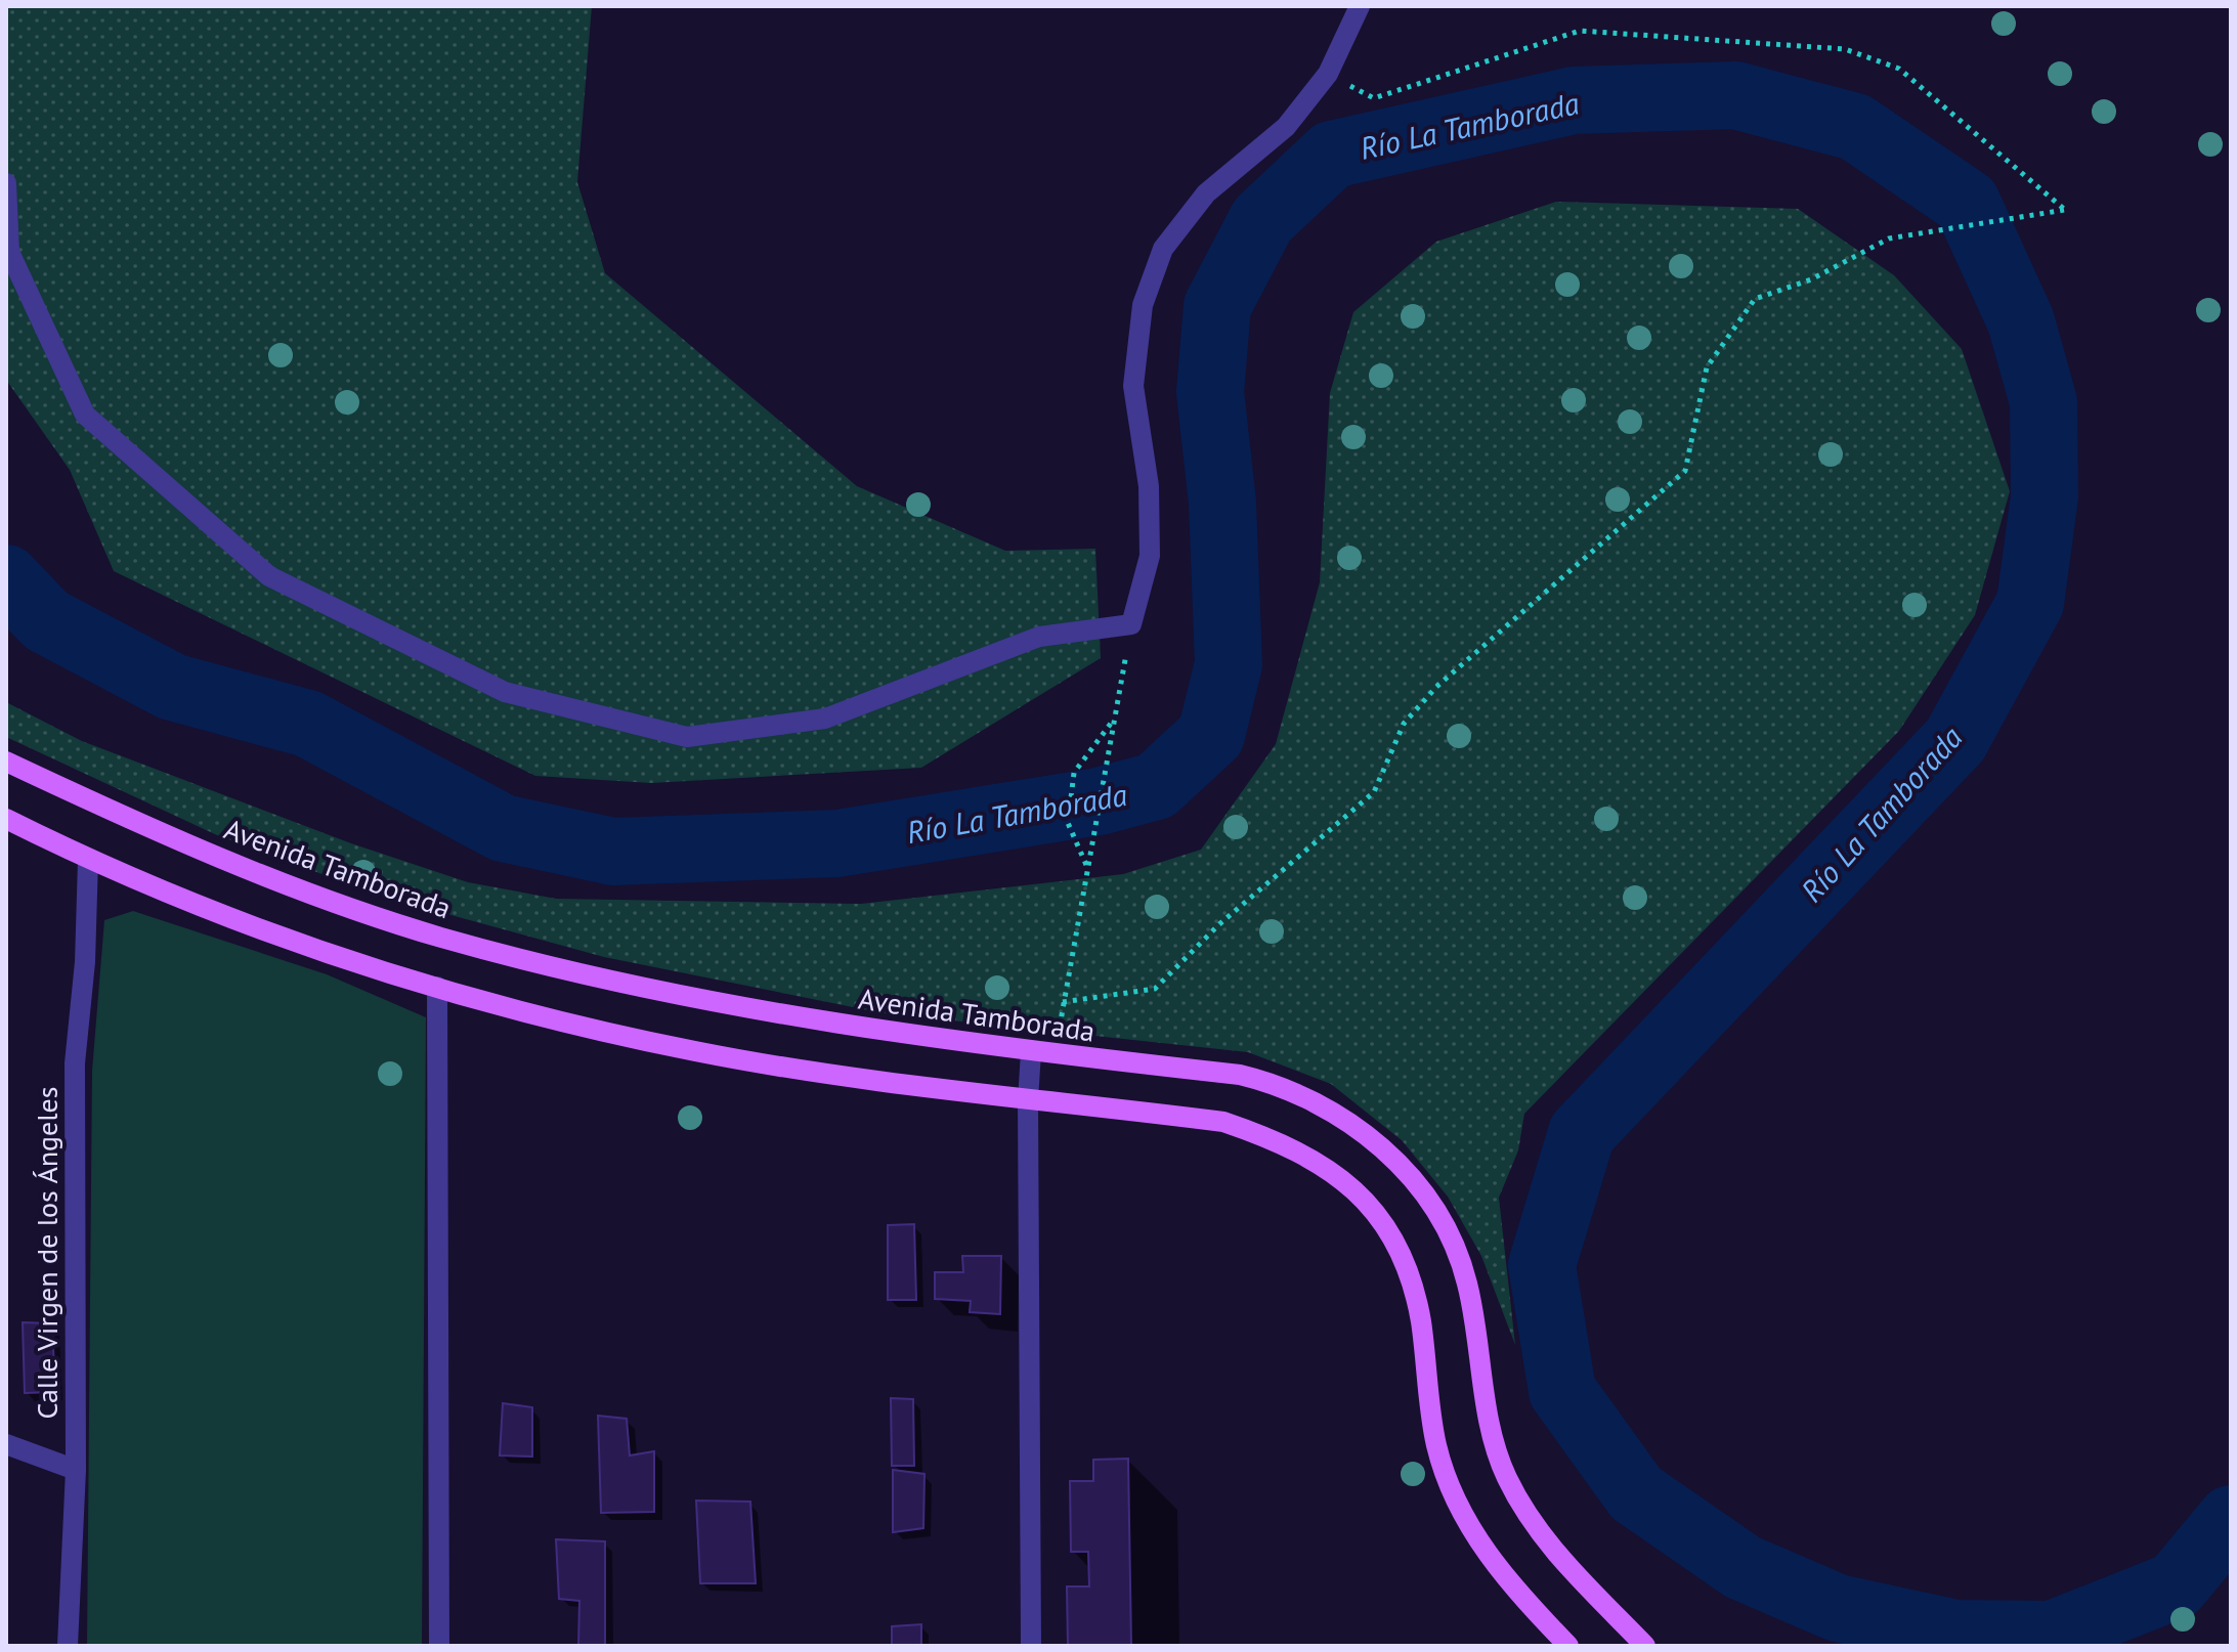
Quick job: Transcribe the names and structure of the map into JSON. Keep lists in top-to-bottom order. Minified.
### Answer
{"streets":{"main road":["Avenida Tamborada"],"street":["Calle Virgen de los Ángeles"]},"water":["Río La Tamborada"]}
